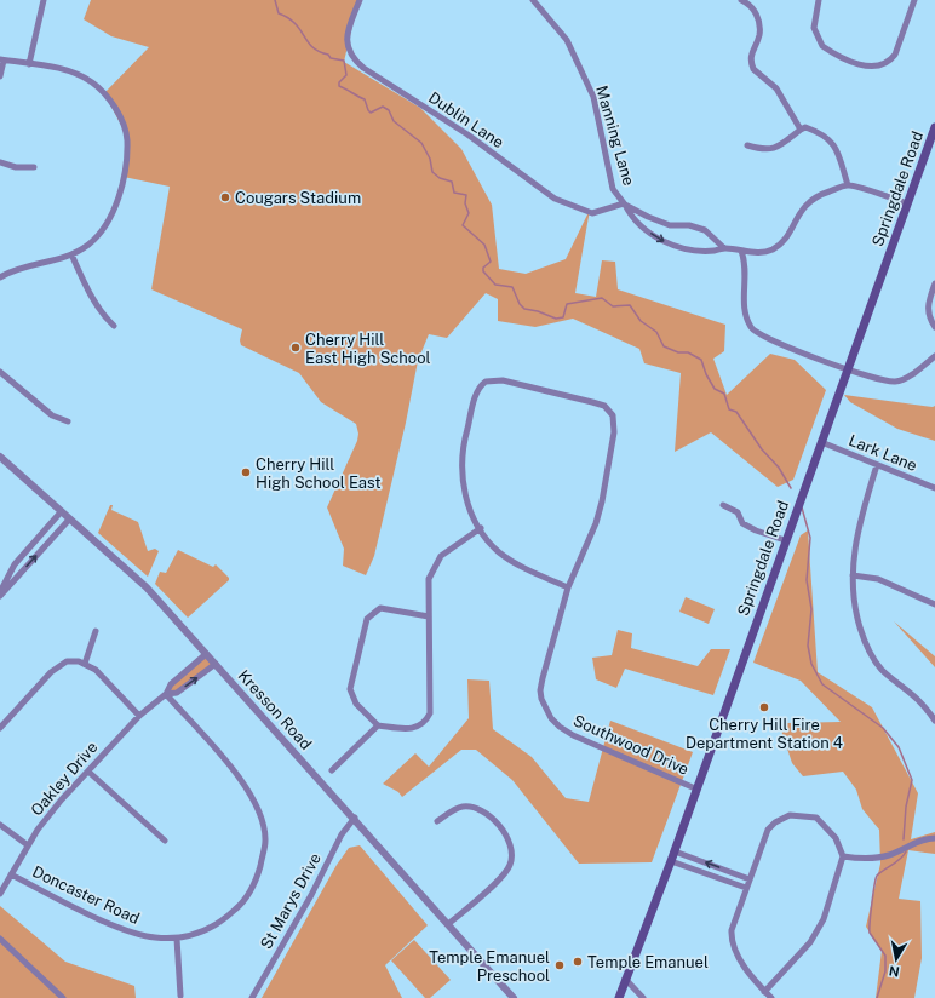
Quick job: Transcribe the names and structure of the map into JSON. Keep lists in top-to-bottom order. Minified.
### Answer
{"streets":{"main road":["Springdale Road"],"street":["Dublin Lane","Manning Lane","Lark Lane","Kresson Road","Southwood Drive","Oakley Drive","Doncaster Road","St Marys Drive"]},"crossings":[["Dublin Lane","Manning Lane"],["Springdale Road","Lark Lane"],["Springdale Road","Southwood Drive"],["Kresson Road","St Marys Drive"],["Oakley Drive","Doncaster Road"]],"places":["Cougars Stadium","Cherry Hill East High School","Cherry Hill High School East","Cherry Hill Fire Department Station 4","Temple Emanuel","Temple Emanuel Preschool"],"north":"bottom"}
